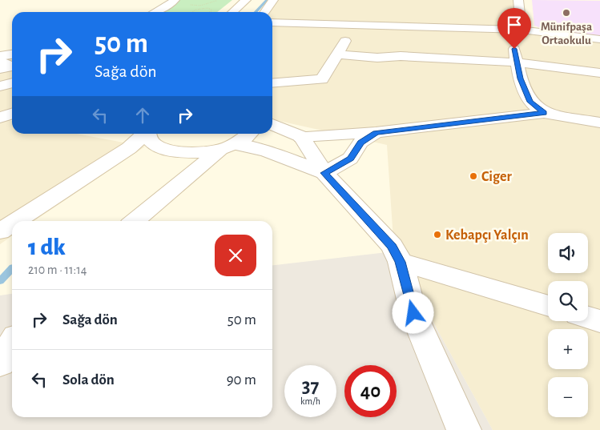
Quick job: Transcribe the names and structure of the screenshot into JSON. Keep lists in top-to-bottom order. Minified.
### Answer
{"places":["Münifpaşa Ortaokulu","Ciger","Kebapçı Yalçın"],"page":{"turn":["50 m","Sağa dön"],"heading":["1 dk","210 m · 11:14"],"map_buttons":["+","−"],"list":[{"name":"Sağa dön","value":"50 m"},{"name":"Sola dön","value":"90 m"}],"speed":"37 km/h","limit":"40"}}
